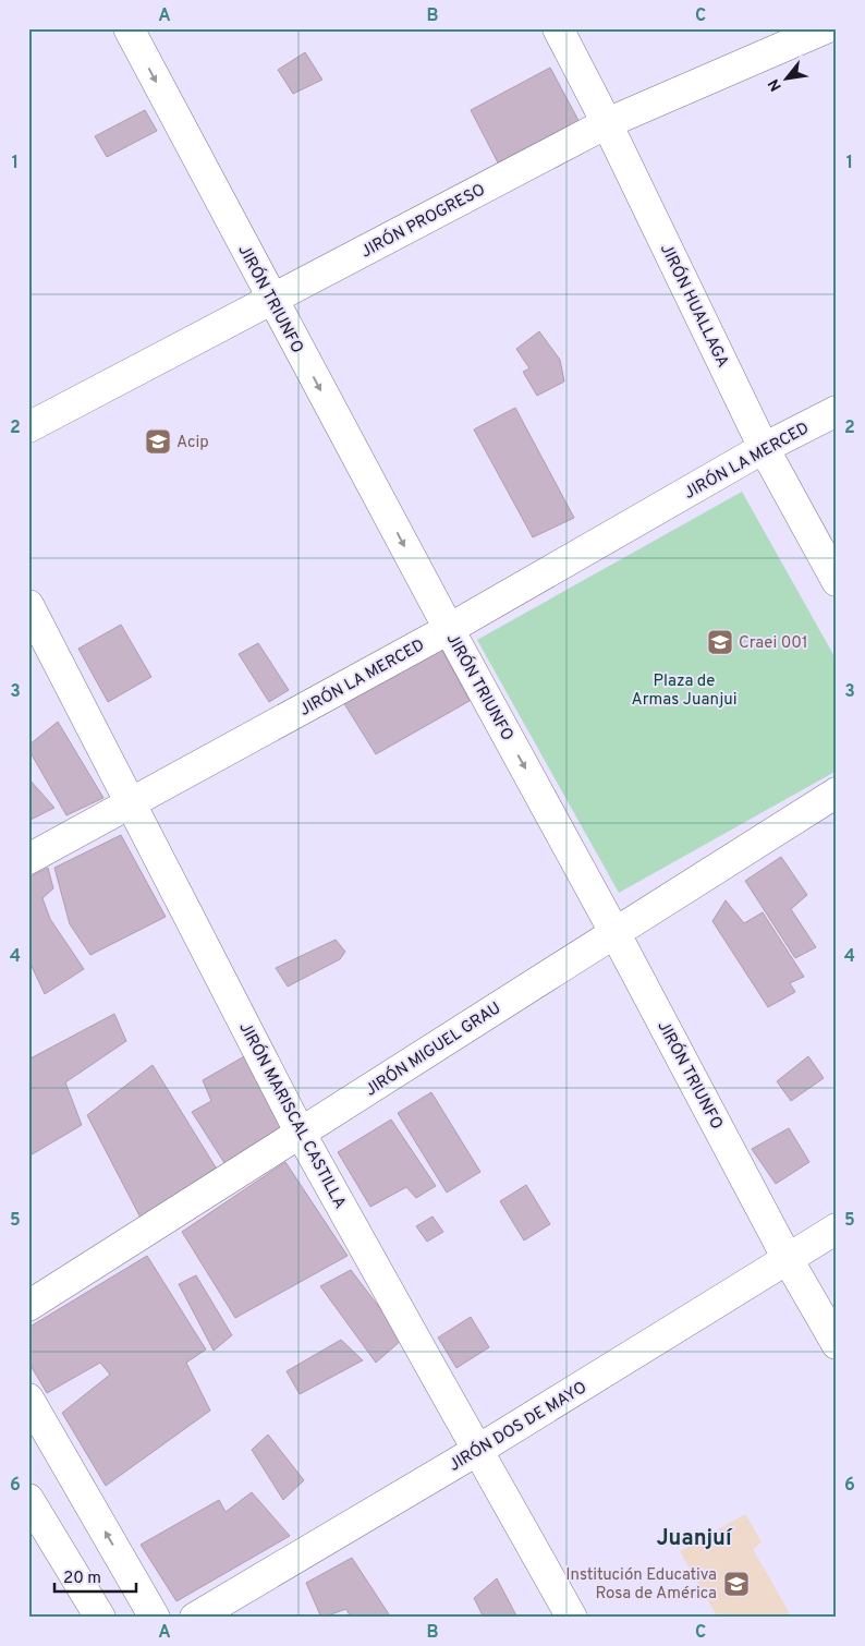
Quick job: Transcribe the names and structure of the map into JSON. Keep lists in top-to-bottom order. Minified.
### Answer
{"streets":{"street":["JIRÓN PROGRESO","JIRÓN TRIUNFO","JIRÓN HUALLAGA","JIRÓN LA MERCED","JIRÓN MIGUEL GRAU","JIRÓN MARISCAL CASTILLA","JIRÓN DOS DE MAYO"]},"crossings":[["JIRÓN PROGRESO","JIRÓN TRIUNFO"],["JIRÓN PROGRESO","JIRÓN HUALLAGA"],["JIRÓN TRIUNFO","JIRÓN LA MERCED"],["JIRÓN TRIUNFO","JIRÓN MIGUEL GRAU"],["JIRÓN TRIUNFO","JIRÓN DOS DE MAYO"],["JIRÓN HUALLAGA","JIRÓN LA MERCED"],["JIRÓN LA MERCED","JIRÓN MARISCAL CASTILLA"],["JIRÓN MIGUEL GRAU","JIRÓN MARISCAL CASTILLA"],["JIRÓN MARISCAL CASTILLA","JIRÓN DOS DE MAYO"]],"one_way":["JIRÓN TRIUNFO"],"districts":["Juanjuí"],"parks":["Plaza de Armas Juanjui"],"places":{"school or university":["Acip","Craei 001","Institución Educativa Rosa de América"]},"scale_bar":"20 m","north":"bottom left","grid":{"columns":["A","B","C"],"rows":["1","2","3","4","5","6"]}}
